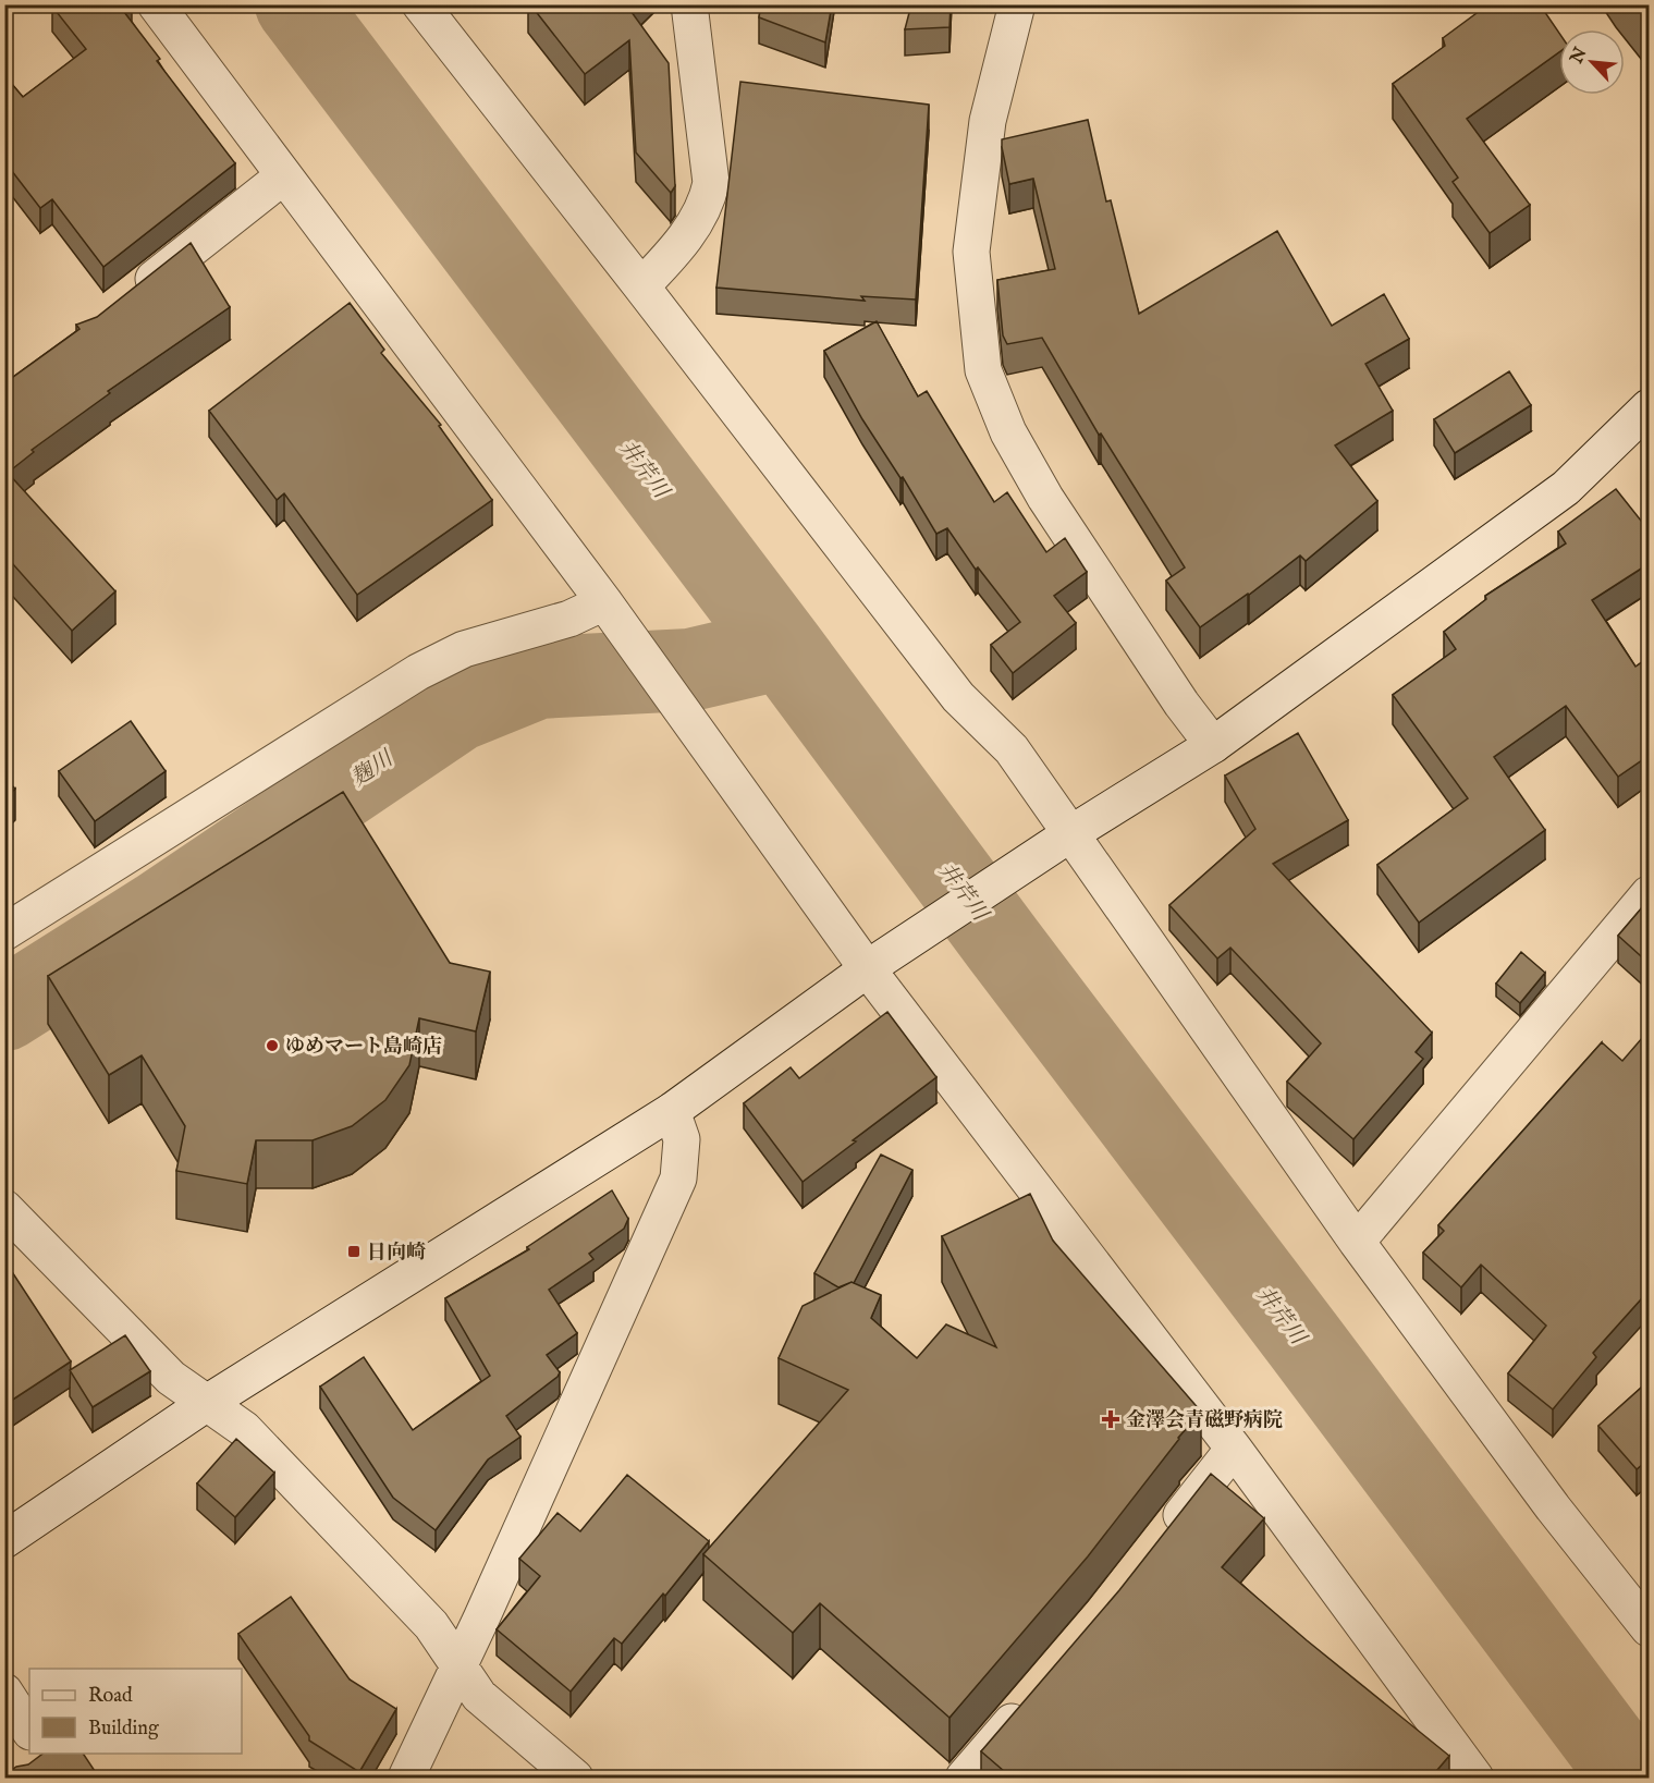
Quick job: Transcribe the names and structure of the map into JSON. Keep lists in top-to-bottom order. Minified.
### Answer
{"water":["井芹川","麹川"],"places":{"other":["ゆめマート島崎店"],"transit":["日向崎"],"health":["金澤会青磁野病院"]},"legend":["Road","Building"],"north":"top left"}
